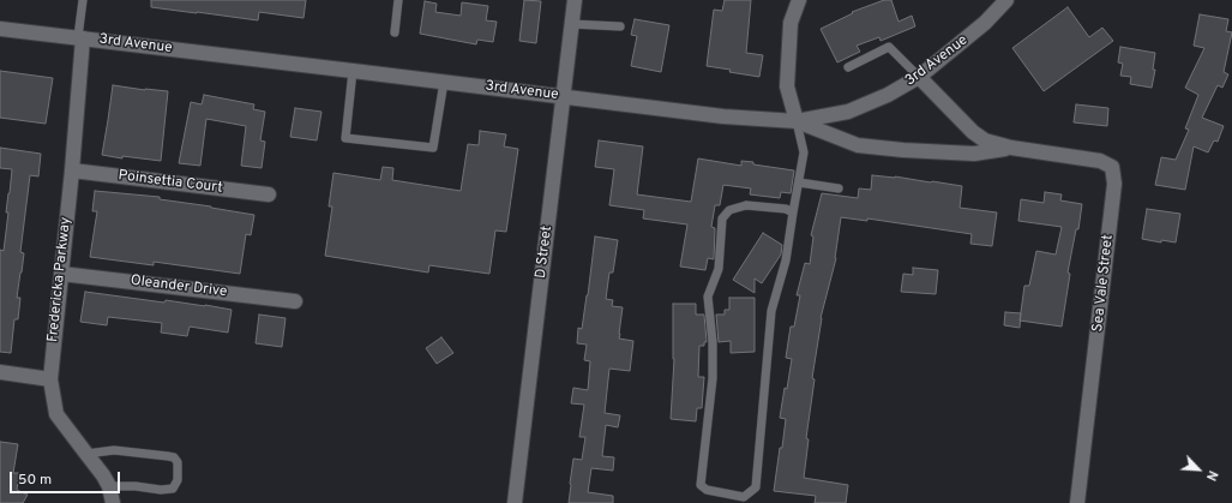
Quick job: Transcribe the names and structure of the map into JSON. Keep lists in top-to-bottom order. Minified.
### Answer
{"streets":{"street":["3rd Avenue","Poinsettia Court","D Street","Fredericka Parkway","Sea Vale Street","Oleander Drive"]},"crossings":[["3rd Avenue","D Street"],["3rd Avenue","Fredericka Parkway"],["3rd Avenue","Sea Vale Street"],["Poinsettia Court","Fredericka Parkway"],["Fredericka Parkway","Oleander Drive"]],"scale_bar":"50 m","north":"bottom right"}
